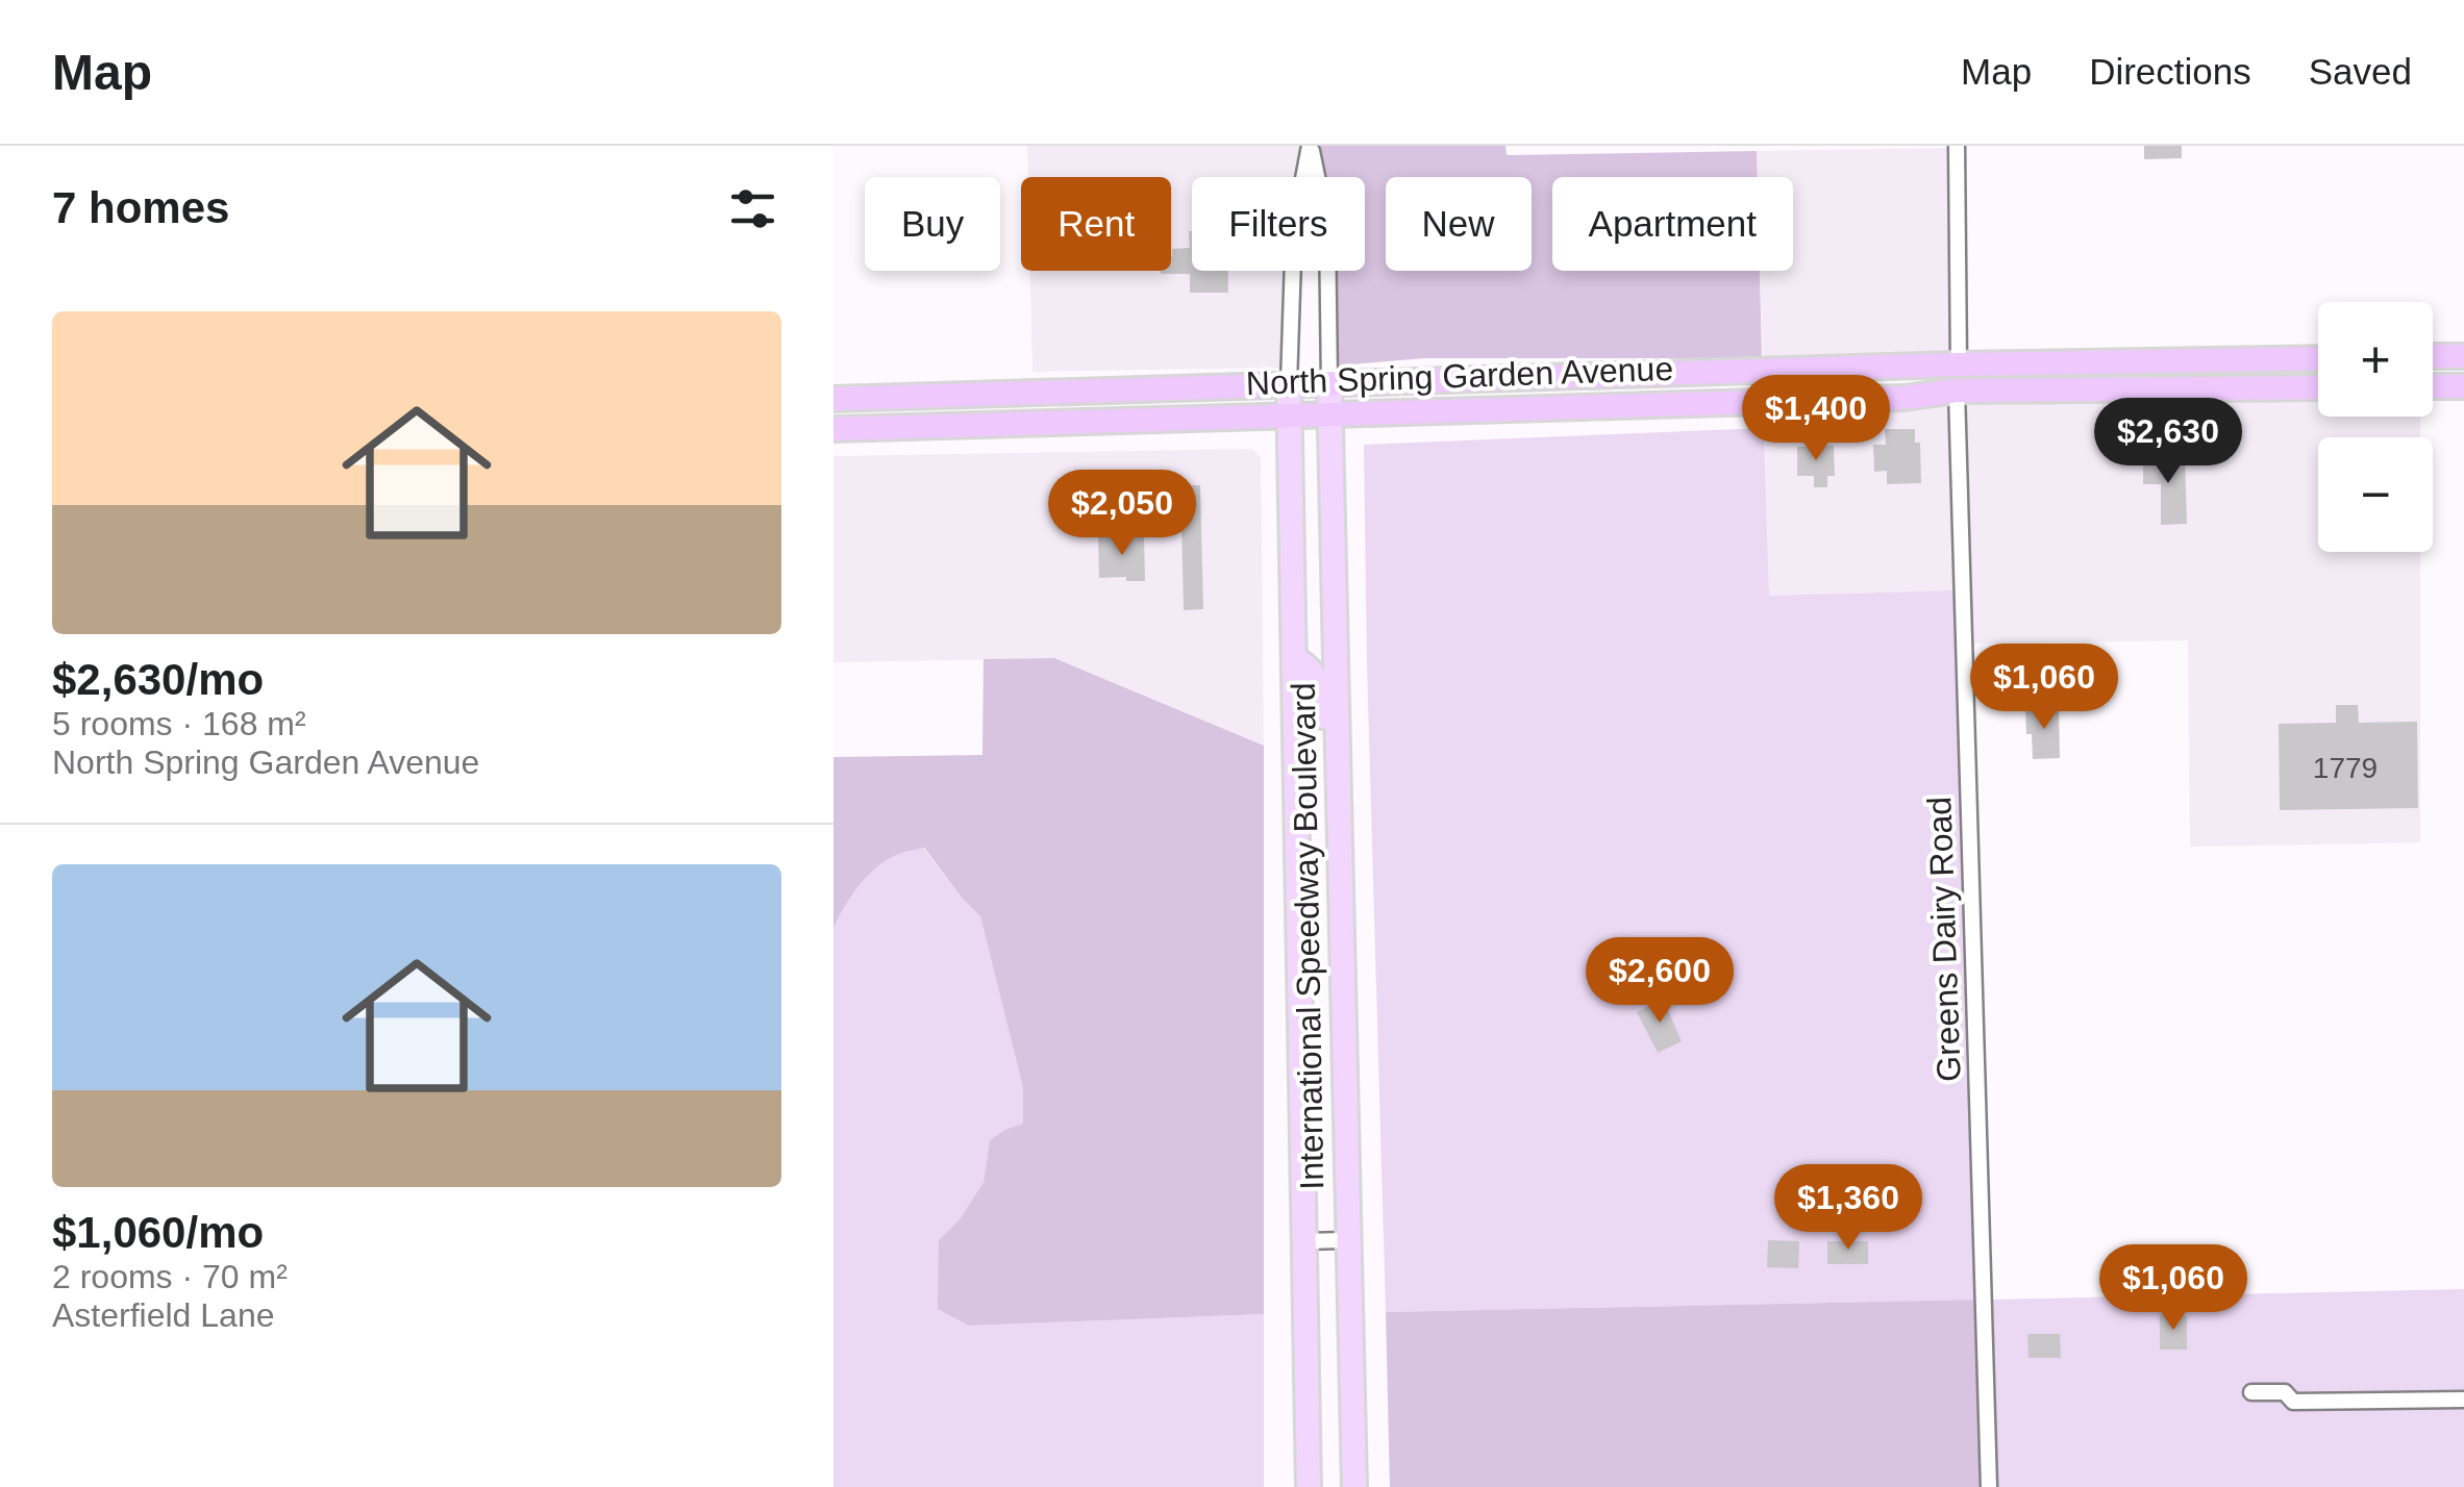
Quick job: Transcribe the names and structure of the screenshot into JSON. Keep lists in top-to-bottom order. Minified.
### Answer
{"streets":{"highway":["North Spring Garden Avenue"],"main road":["International Speedway Boulevard"],"street":["Greens Dairy Road"]},"crossings":[["North Spring Garden Avenue","International Speedway Boulevard"],["North Spring Garden Avenue","Greens Dairy Road"]],"house_numbers":["1779"],"page":{"header":"Map","nav":["Map","Directions","Saved"],"heading":"7 homes","chip":["Buy","Rent","Filters","New","Apartment"],"list":[{"name":"$2,630/mo","note":"5 rooms · 168 m² · North Spring Garden Avenue"},{"name":"$1,060/mo","note":"2 rooms · 70 m² · Asterfield Lane"}],"map_buttons":["+","−"],"price":["$1,400","$2,630","$2,050","$1,060","$2,600","$1,360","$1,060"]}}
